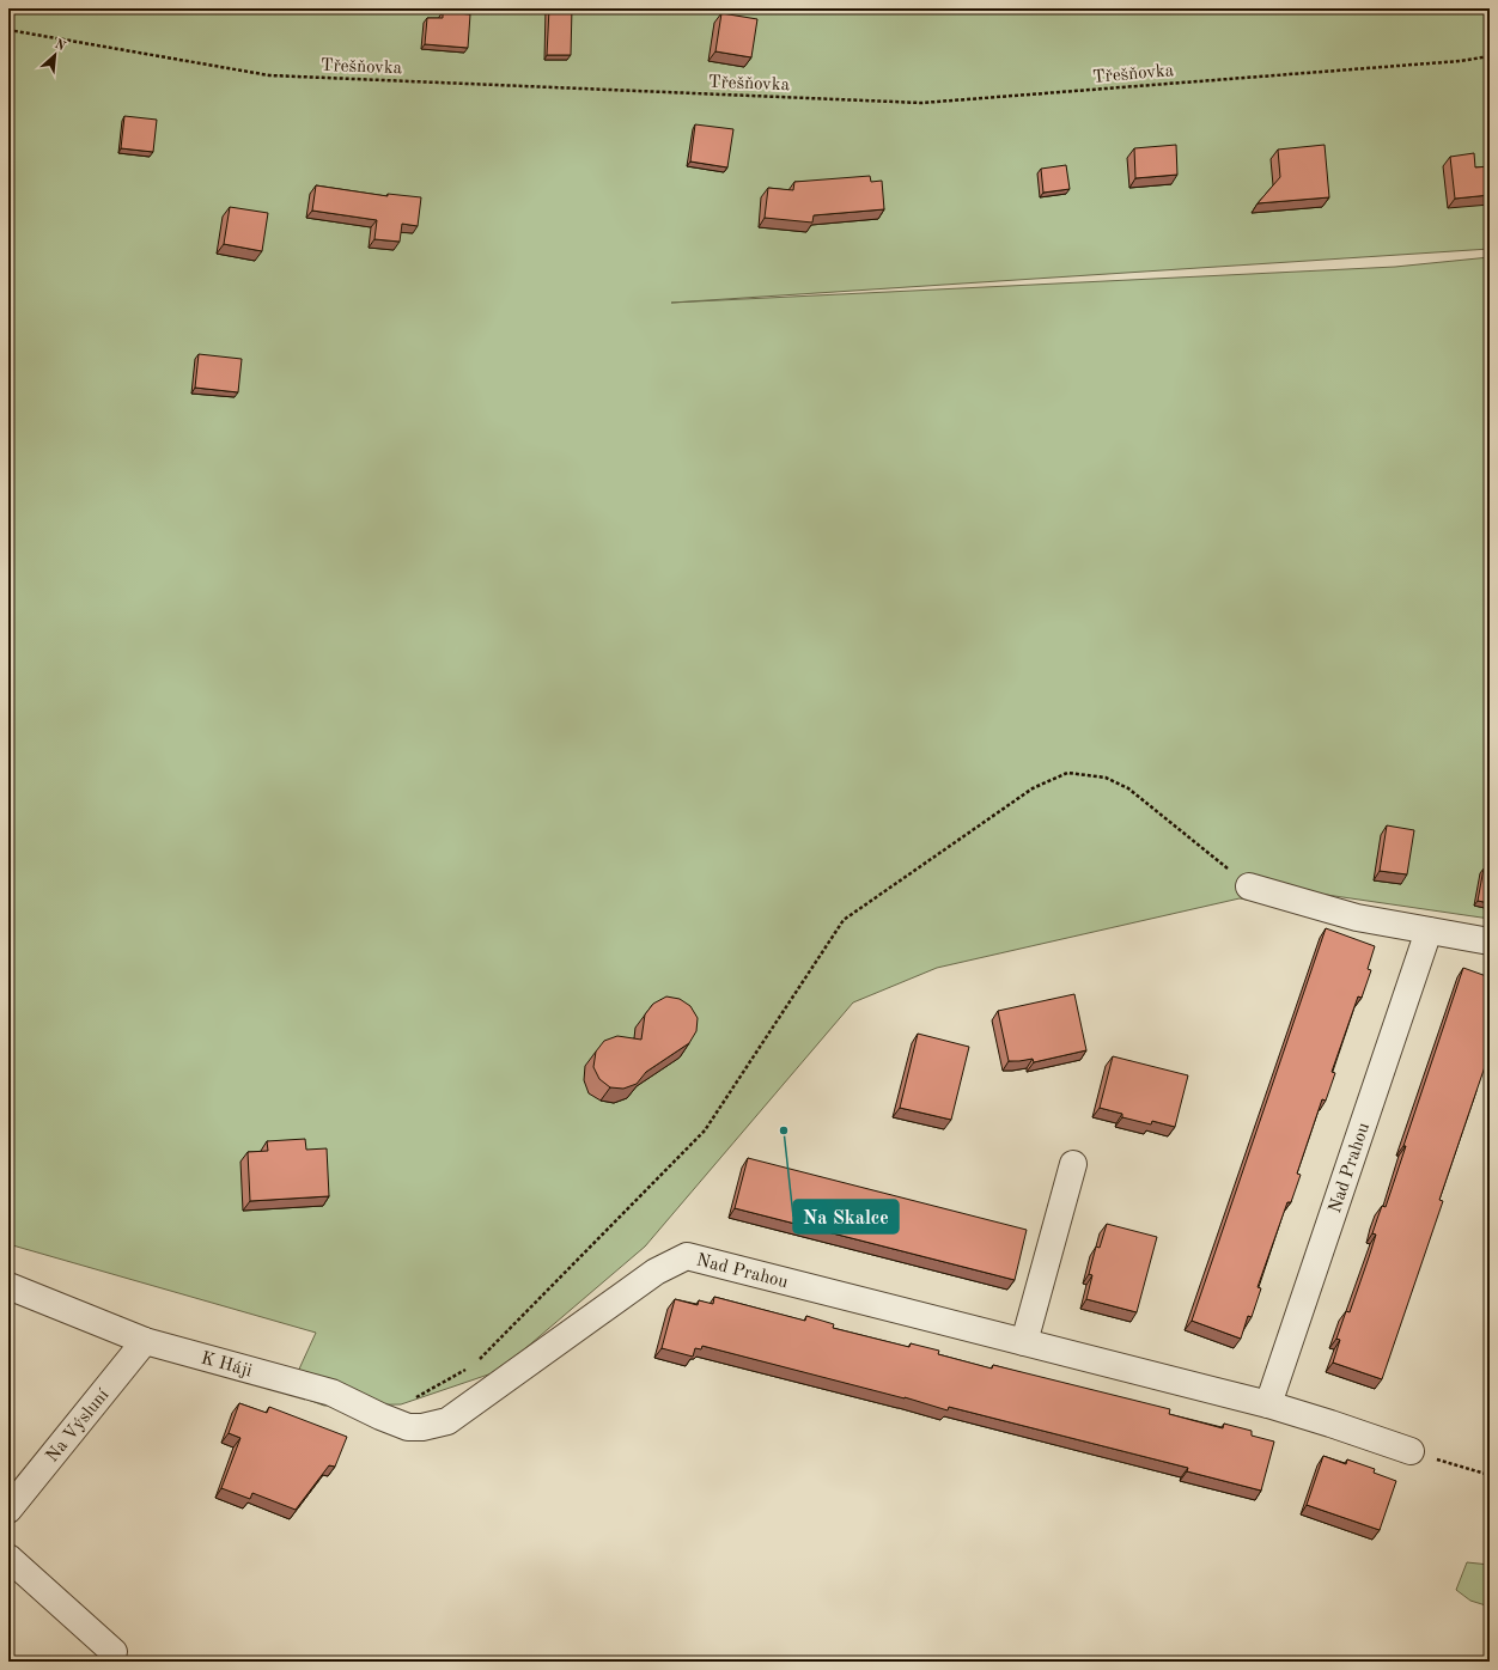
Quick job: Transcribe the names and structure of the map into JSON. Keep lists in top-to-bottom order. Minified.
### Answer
{"streets":{"street":["Nad Prahou","K Háji","Na Výsluní"],"path":["Třešňovka"]},"crossings":[["Nad Prahou","K Háji"],["K Háji","Na Výsluní"]],"places":["Na Skalce"],"north":"top right"}
